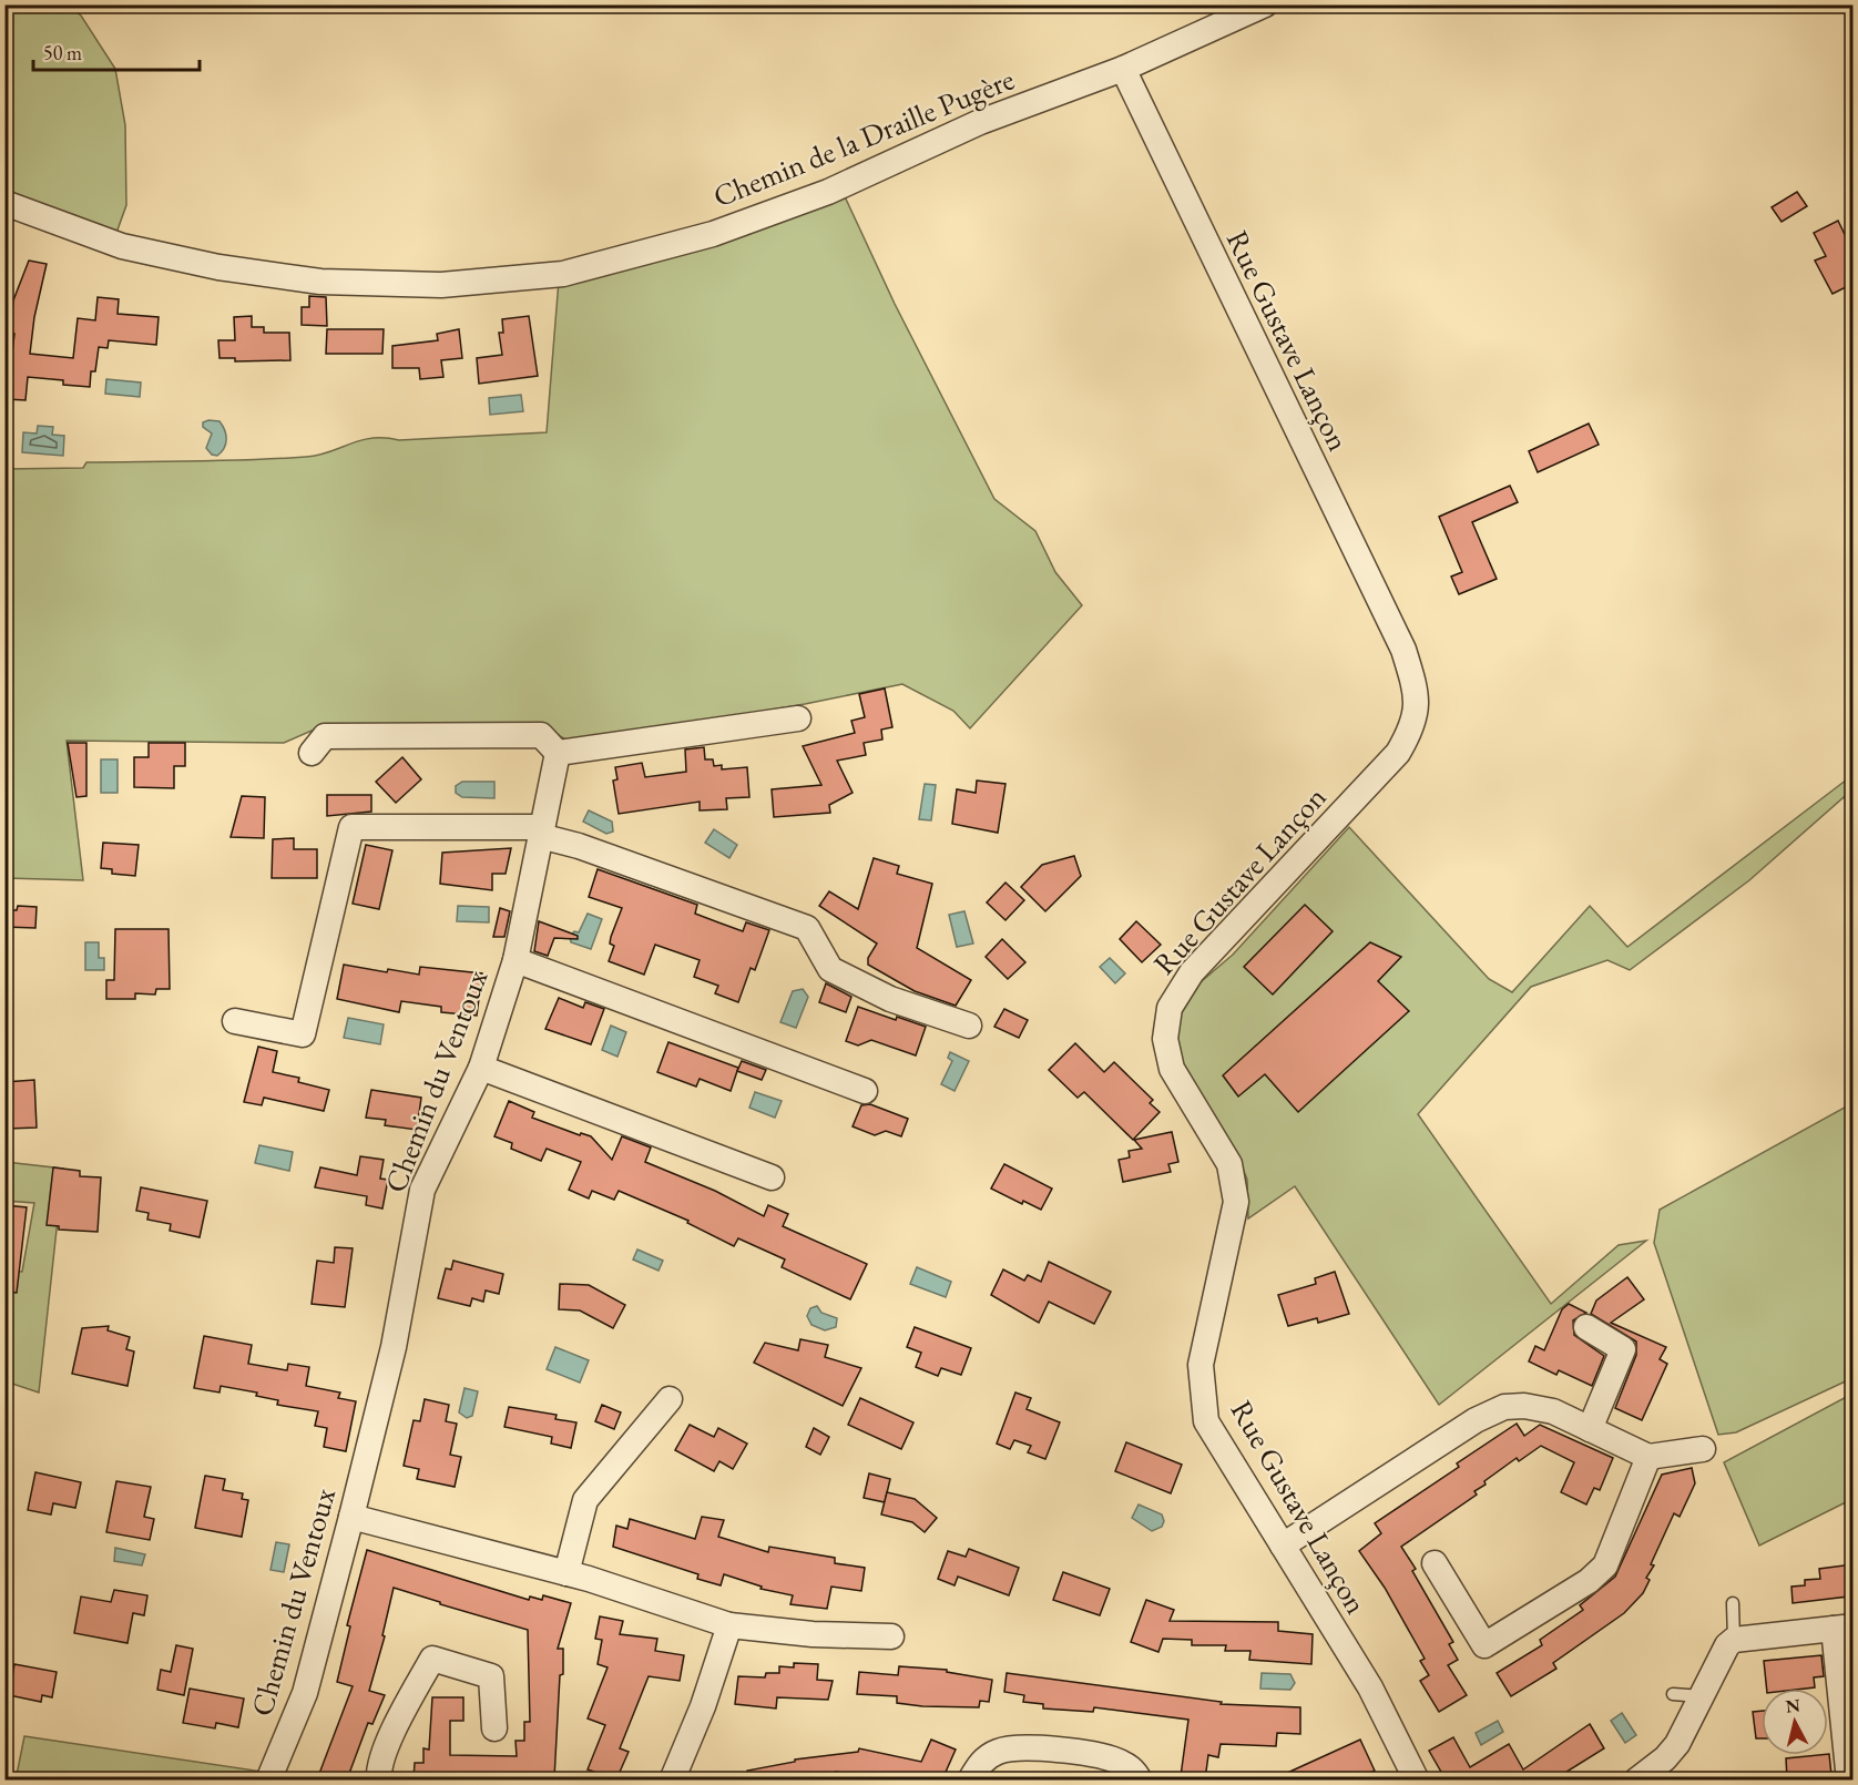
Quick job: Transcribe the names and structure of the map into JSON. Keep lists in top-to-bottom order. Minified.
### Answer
{"streets":{"street":["Chemin de la Draille Pugère","Rue Gustave Lançon","Chemin du Ventoux"]},"crossings":[["Chemin de la Draille Pugère","Rue Gustave Lançon"]],"scale_bar":"50 m","north":"top"}
